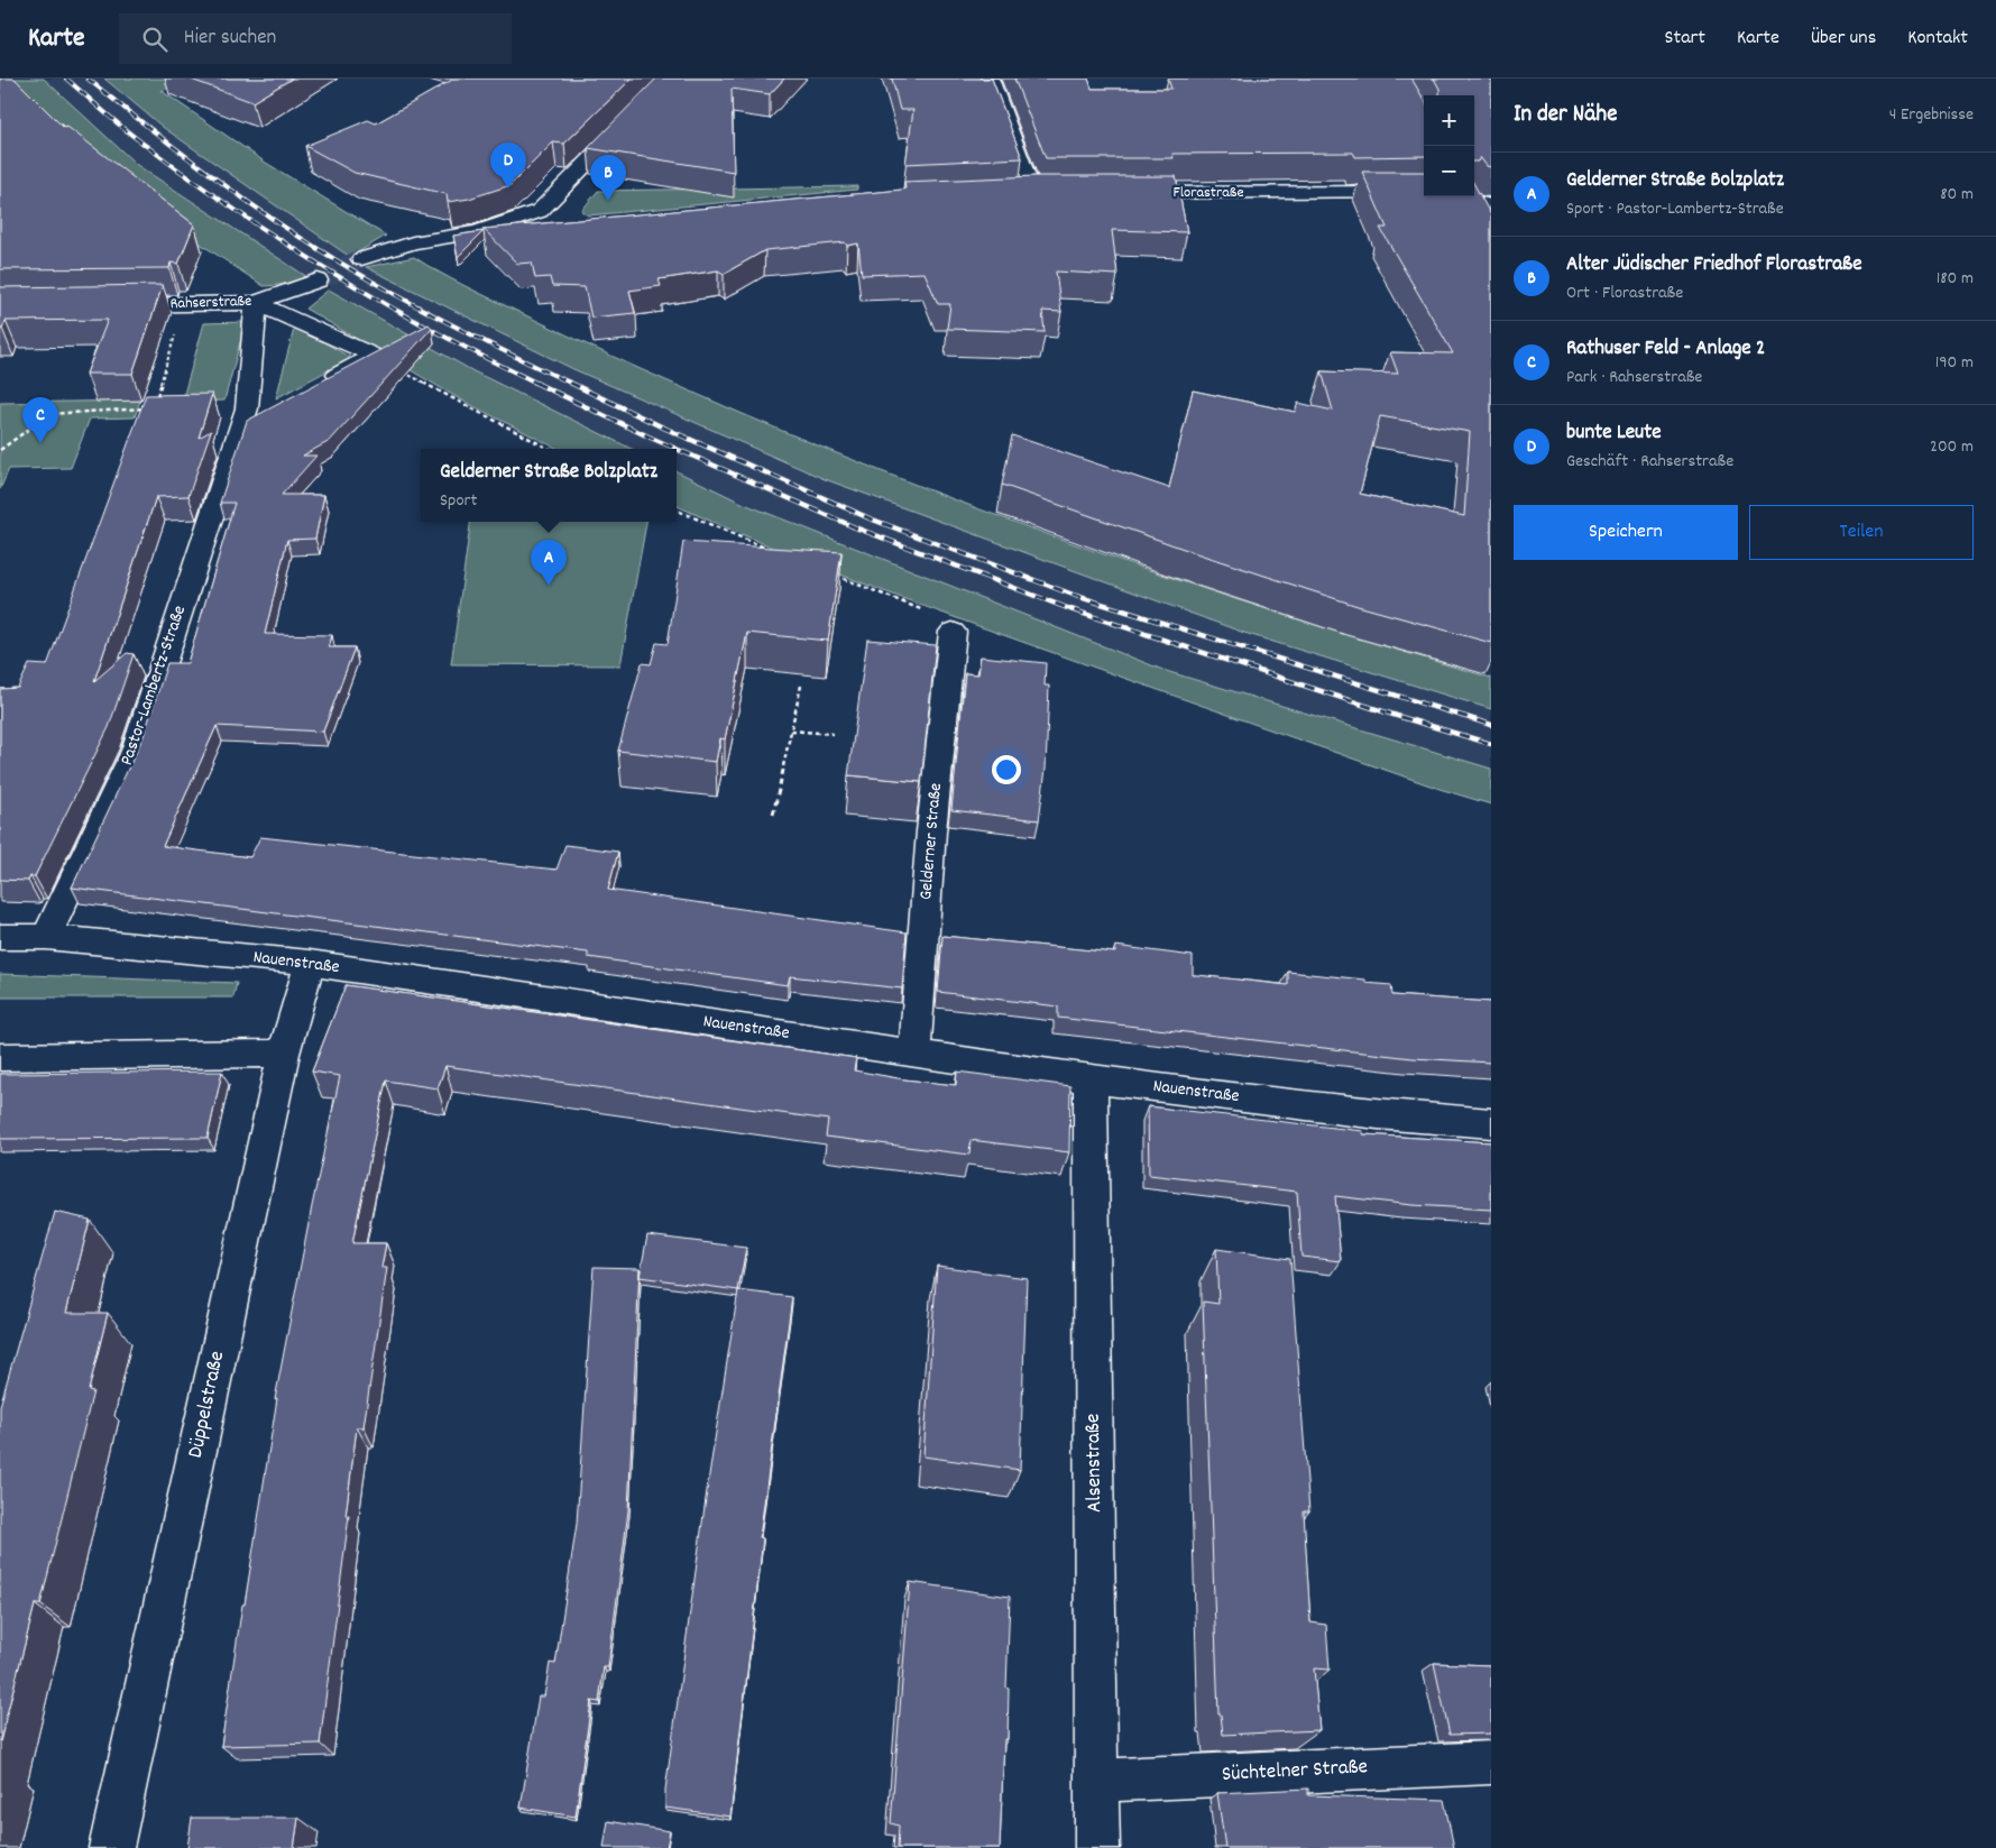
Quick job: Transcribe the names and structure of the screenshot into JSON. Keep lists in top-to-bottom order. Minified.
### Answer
{"streets":{"street":["Florastraße","Rahserstraße","Pastor-Lambertz-Straße","Gelderner Straße","Nauenstraße","Düppelstraße","Alsenstraße","Süchtelner Straße"]},"crossings":[["Rahserstraße","Pastor-Lambertz-Straße"],["Pastor-Lambertz-Straße","Nauenstraße"],["Gelderner Straße","Nauenstraße"],["Nauenstraße","Düppelstraße"],["Nauenstraße","Alsenstraße"],["Alsenstraße","Süchtelner Straße"]],"page":{"header":"Karte","search":"Hier suchen","nav":["Start","Karte","Über uns","Kontakt"],"heading":["In der Nähe","4 Ergebnisse"],"map_buttons":["+","−"],"pins":["D","B","C","A"],"list":[{"mark":"A","name":"Gelderner Straße Bolzplatz","note":"Sport · Pastor-Lambertz-Straße","value":"80 m"},{"mark":"B","name":"Alter Jüdischer Friedhof Florastraße","note":"Ort · Florastraße","value":"180 m"},{"mark":"C","name":"Rathuser Feld - Anlage 2","note":"Park · Rahserstraße","value":"190 m"},{"mark":"D","name":"bunte Leute","note":"Geschäft · Rahserstraße","value":"200 m"}],"popup":["Gelderner Straße Bolzplatz","Sport"],"buttons":["Speichern","Teilen"]}}
